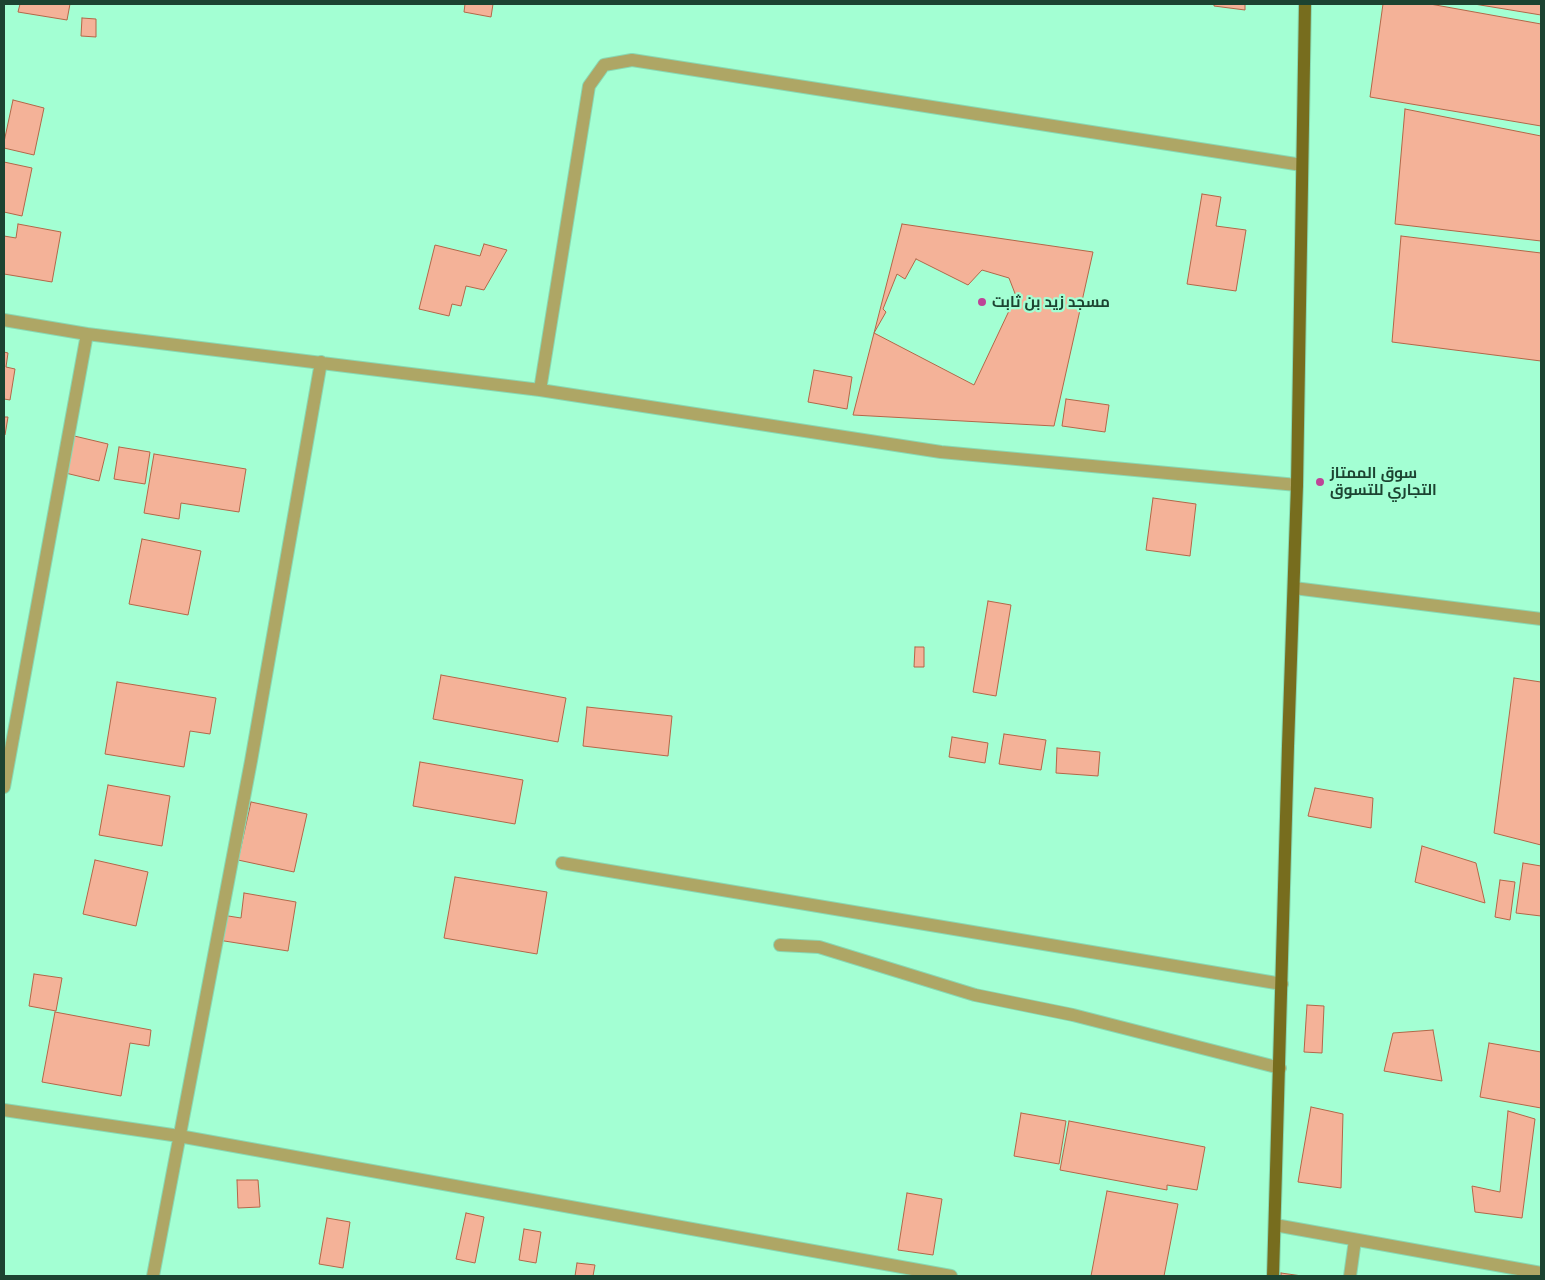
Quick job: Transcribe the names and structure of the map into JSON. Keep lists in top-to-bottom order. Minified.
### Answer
{"places":["مسجد زيد بن ثابت","سوق الممتاز التجاري للتسوق"]}
